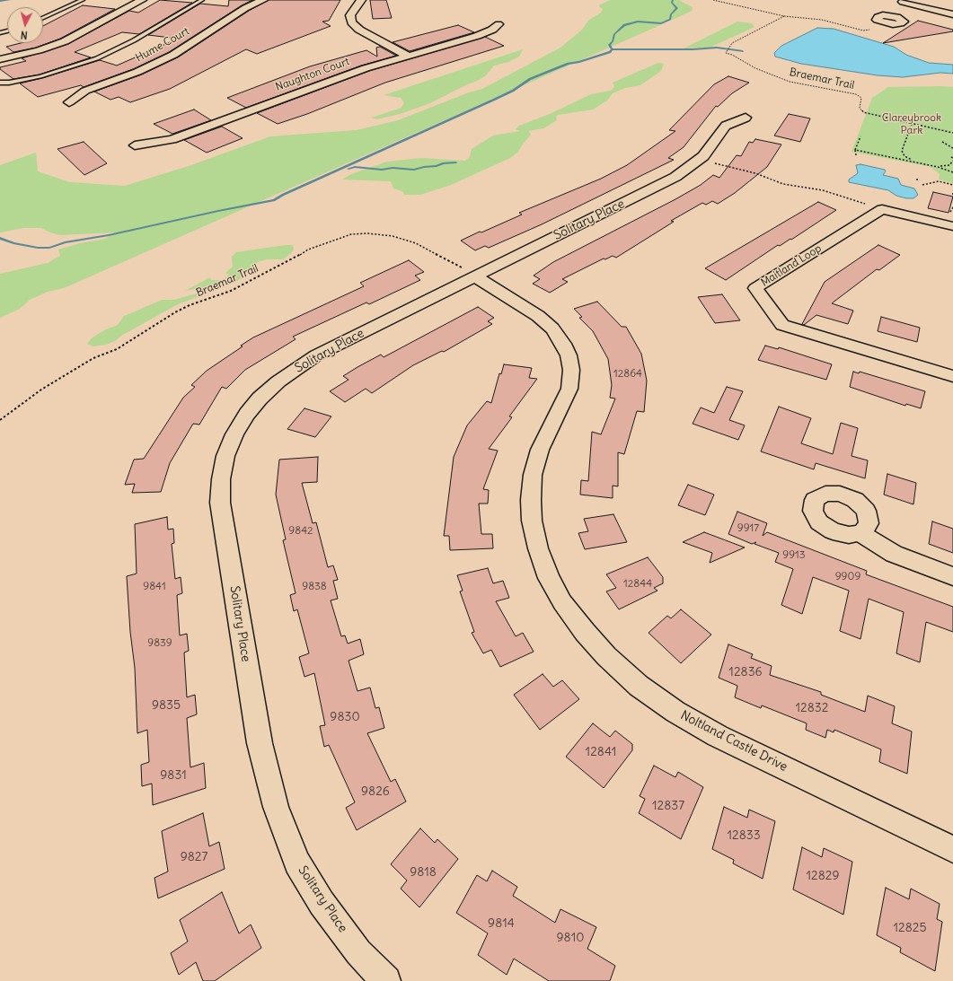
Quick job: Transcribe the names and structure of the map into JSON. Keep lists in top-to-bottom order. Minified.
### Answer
{"streets":{"street":["Hume Court","Naughton Court","Solitary Place","Maitland Loop","Noltland Castle Drive"],"path":["Braemar Trail"]},"crossings":[["Braemar Trail","Solitary Place"],["Braemar Trail","Noltland Castle Drive"],["Solitary Place","Noltland Castle Drive"]],"parks":["Clareybrook Park"],"house_numbers":["12864","9917","9842","9913","9909","12844","9841","9838","9839","12836","9835","12832","9830","12841","9831","9826","12837","12833","9827","9818","12829","9814","12825","9810"],"north":"bottom"}
